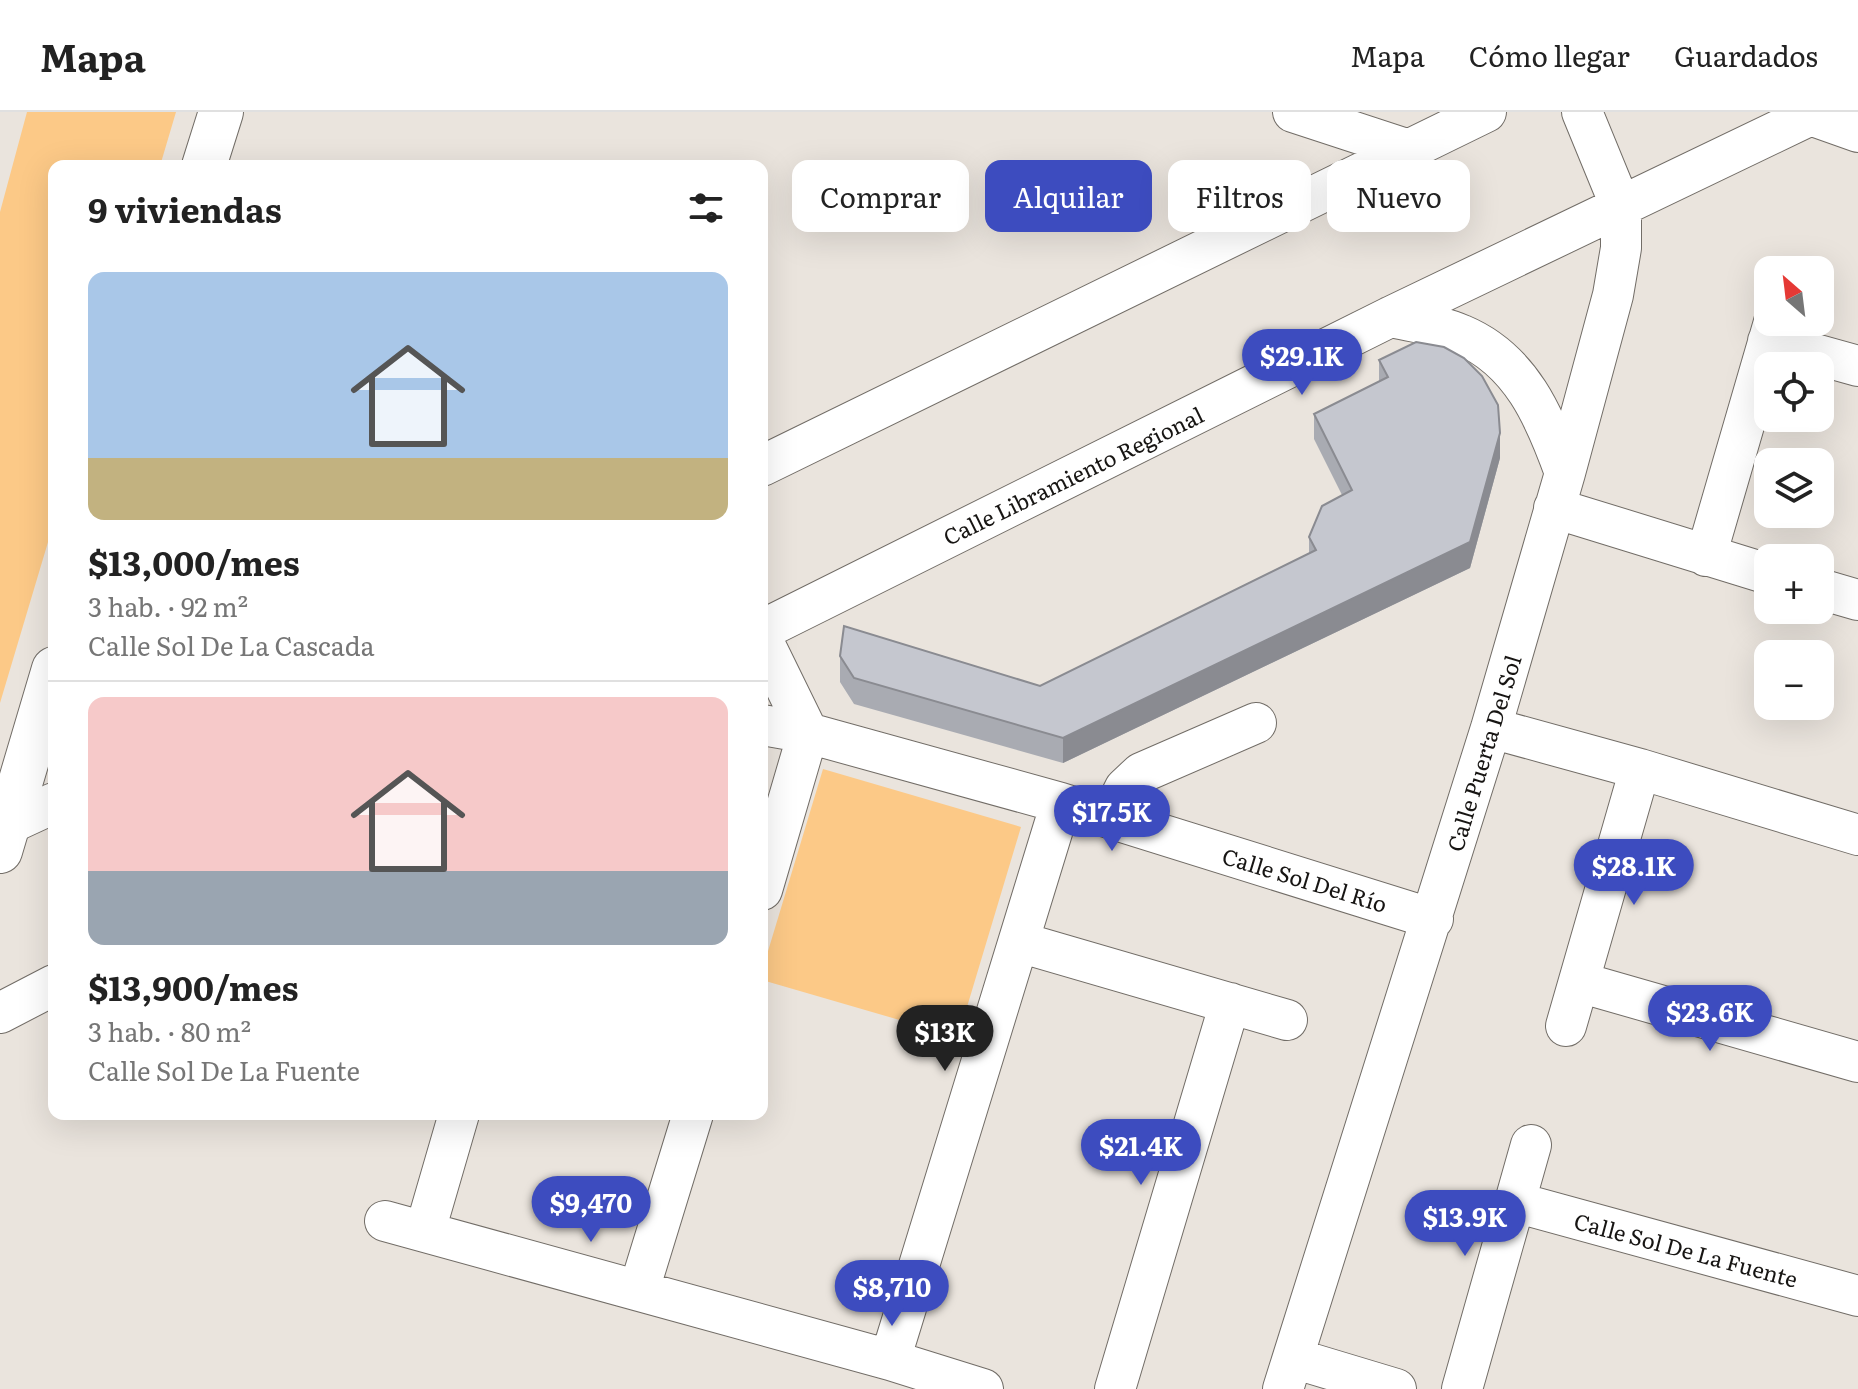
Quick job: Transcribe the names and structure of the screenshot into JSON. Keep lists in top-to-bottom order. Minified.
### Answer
{"streets":{"street":["Calle Libramiento Regional","Calle Puerta Del Sol","Calle Sol Del Río","Calle Sol De La Fuente"]},"crossings":[["Calle Libramiento Regional","Calle Puerta Del Sol"],["Calle Puerta Del Sol","Calle Sol Del Río"]],"north":"top left","page":{"header":"Mapa","nav":["Mapa","Cómo llegar","Guardados"],"chip":["Comprar","Alquilar","Filtros","Nuevo"],"heading":"9 viviendas","map_buttons":["+","−"],"list":[{"name":"$13,000/mes","note":"3 hab. · 92 m² · Calle Sol De La Cascada"},{"name":"$13,900/mes","note":"3 hab. · 80 m² · Calle Sol De La Fuente"}],"price":["$29.1K","$17.5K","$28.1K","$23.6K","$13K","$21.4K","$9,470","$13.9K","$8,710"]}}
